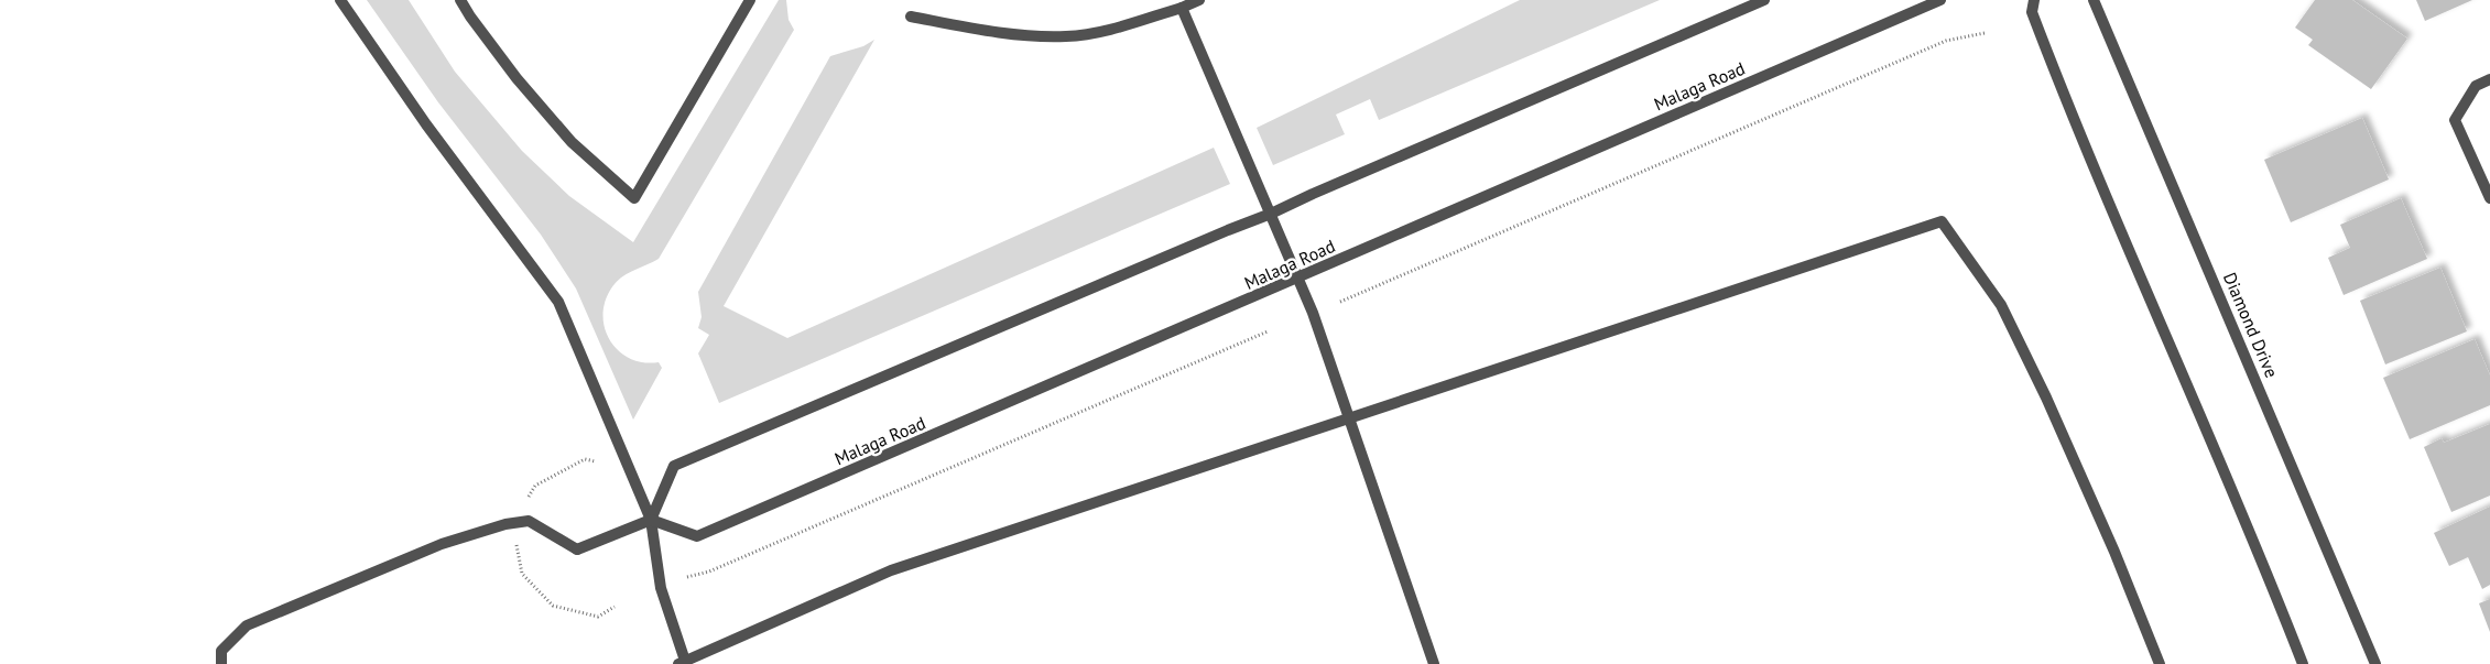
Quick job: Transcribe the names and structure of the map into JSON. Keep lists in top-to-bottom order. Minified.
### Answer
{"streets":{"street":["Malaga Road","Diamond Drive"]}}
